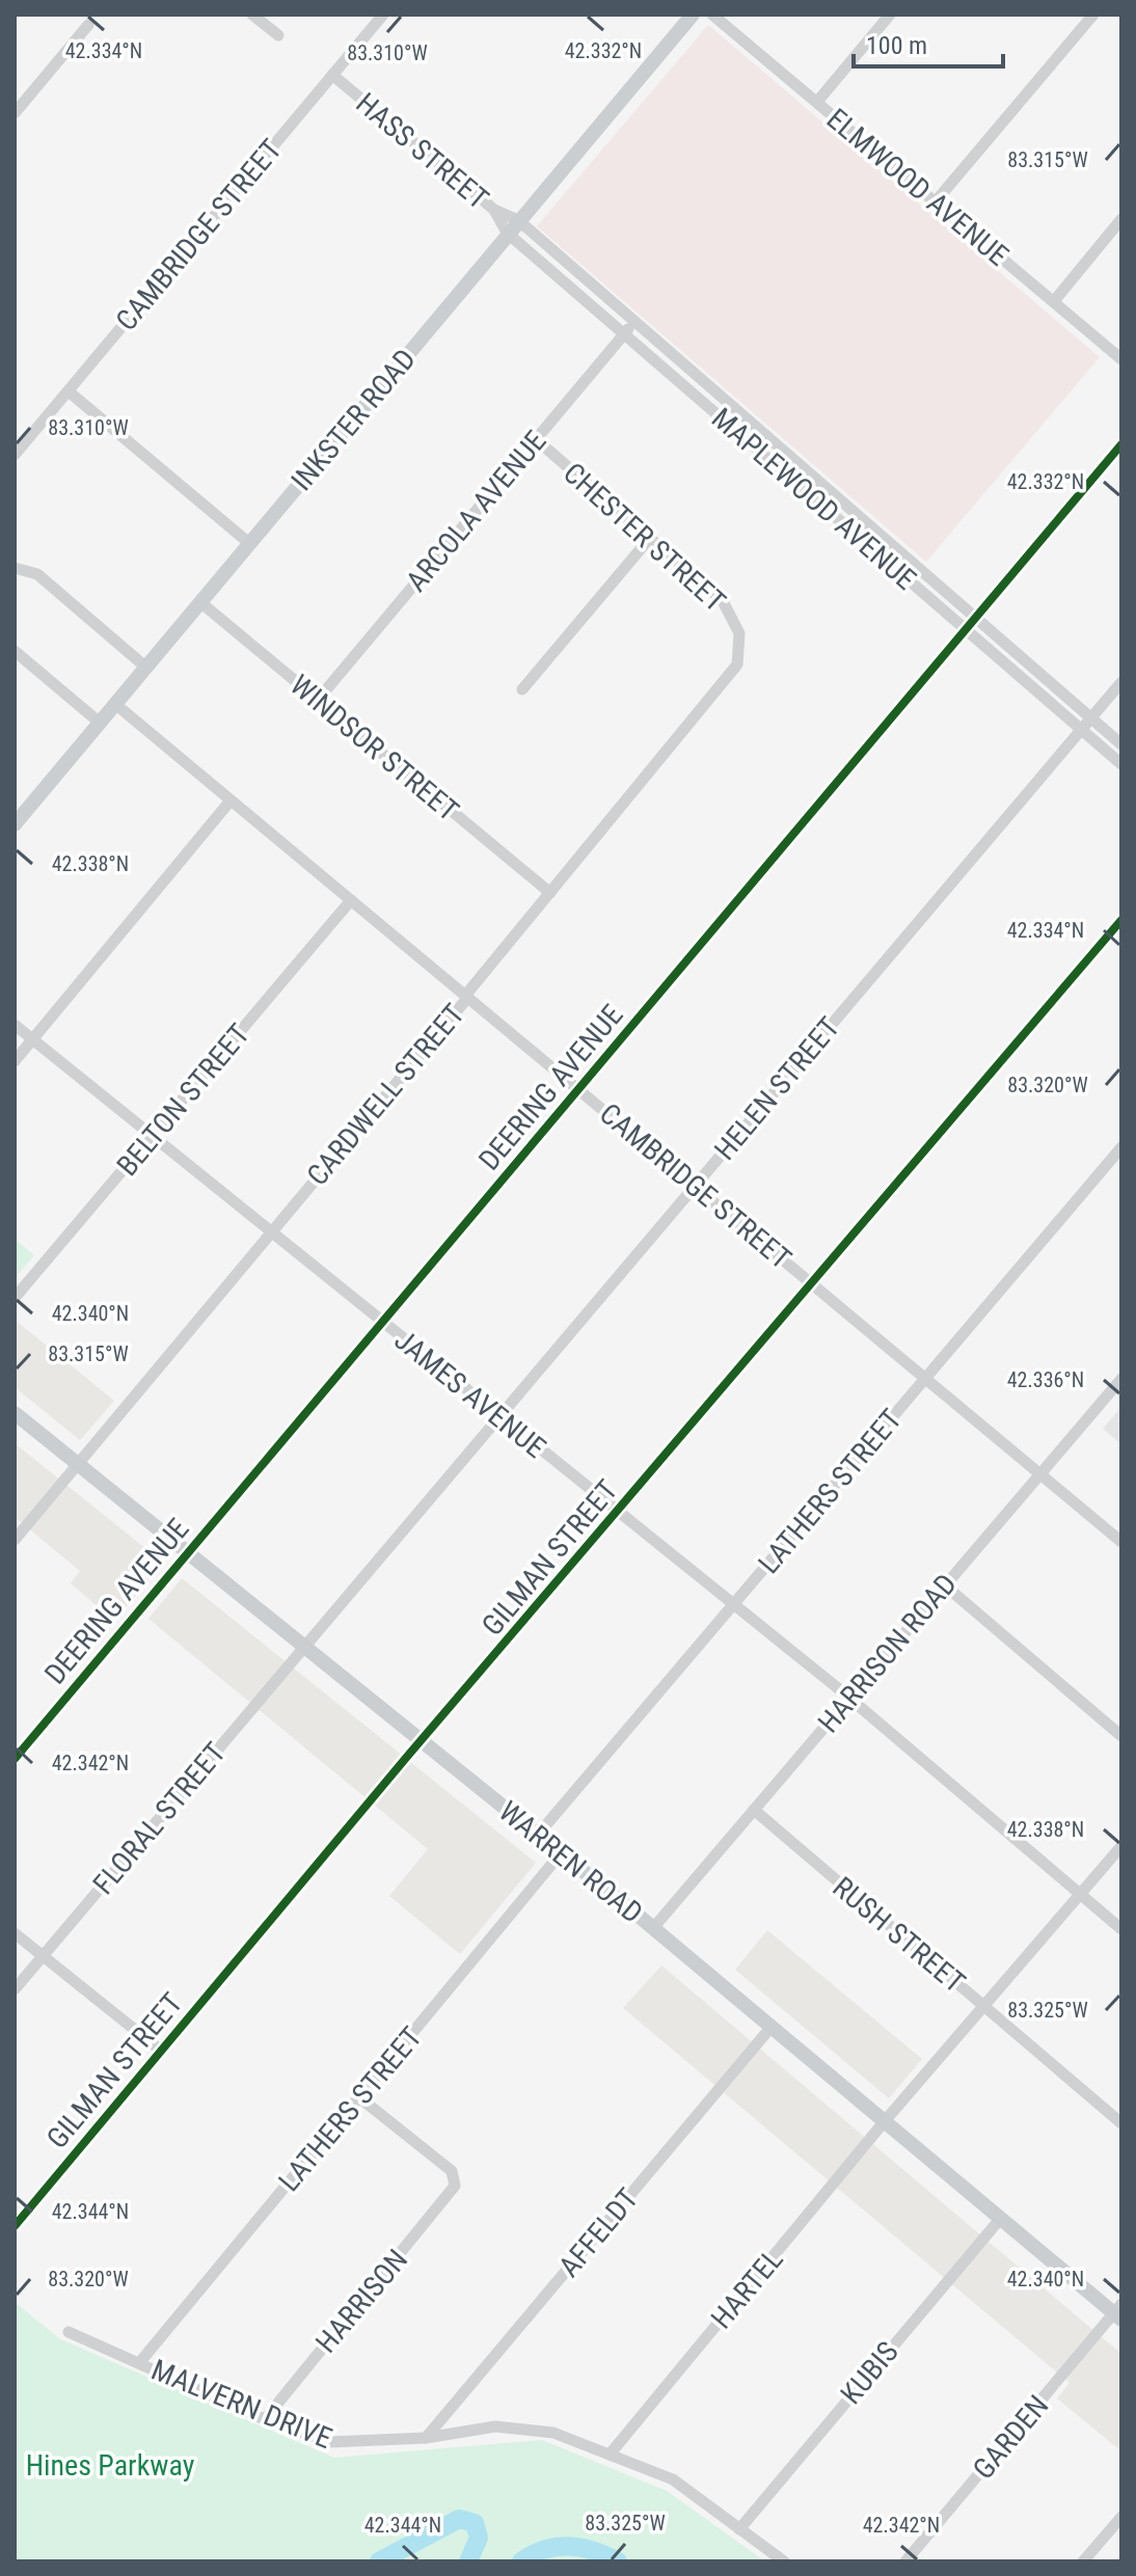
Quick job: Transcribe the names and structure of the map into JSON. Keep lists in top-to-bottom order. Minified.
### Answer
{"streets":{"main road":["INKSTER ROAD","WARREN ROAD"],"street":["HASS STREET","ELMWOOD AVENUE","CAMBRIDGE STREET","MAPLEWOOD AVENUE","ARCOLA AVENUE","CHESTER STREET","WINDSOR STREET","DEERING AVENUE","HELEN STREET","CARDWELL STREET","BELTON STREET","JAMES AVENUE","LATHERS STREET","GILMAN STREET","HARRISON ROAD","FLORAL STREET","RUSH STREET","AFFELDT","HARTEL","HARRISON","KUBIS","MALVERN DRIVE","GARDEN"]},"crossings":[["HASS STREET","CAMBRIDGE STREET"],["HASS STREET","INKSTER ROAD"],["HASS STREET","MAPLEWOOD AVENUE"],["CAMBRIDGE STREET","INKSTER ROAD"],["CAMBRIDGE STREET","DEERING AVENUE"],["CAMBRIDGE STREET","HELEN STREET"],["CAMBRIDGE STREET","CARDWELL STREET"],["CAMBRIDGE STREET","BELTON STREET"],["CAMBRIDGE STREET","LATHERS STREET"],["CAMBRIDGE STREET","GILMAN STREET"],["CAMBRIDGE STREET","HARRISON ROAD"],["INKSTER ROAD","MAPLEWOOD AVENUE"],["INKSTER ROAD","WINDSOR STREET"],["MAPLEWOOD AVENUE","ARCOLA AVENUE"],["MAPLEWOOD AVENUE","DEERING AVENUE"],["MAPLEWOOD AVENUE","HELEN STREET"],["ARCOLA AVENUE","CHESTER STREET"],["ARCOLA AVENUE","WINDSOR STREET"],["CHESTER STREET","CARDWELL STREET"],["WINDSOR STREET","CARDWELL STREET"],["DEERING AVENUE","JAMES AVENUE"],["DEERING AVENUE","WARREN ROAD"],["HELEN STREET","JAMES AVENUE"],["HELEN STREET","FLORAL STREET"],["HELEN STREET","WARREN ROAD"],["CARDWELL STREET","JAMES AVENUE"],["CARDWELL STREET","WARREN ROAD"],["BELTON STREET","JAMES AVENUE"],["JAMES AVENUE","LATHERS STREET"],["JAMES AVENUE","GILMAN STREET"],["JAMES AVENUE","HARRISON ROAD"],["JAMES AVENUE","HARTEL"],["LATHERS STREET","WARREN ROAD"],["LATHERS STREET","HARRISON"],["LATHERS STREET","MALVERN DRIVE"],["GILMAN STREET","WARREN ROAD"],["HARRISON ROAD","WARREN ROAD"],["HARRISON ROAD","RUSH STREET"],["FLORAL STREET","WARREN ROAD"],["WARREN ROAD","AFFELDT"],["WARREN ROAD","HARTEL"],["WARREN ROAD","KUBIS"],["WARREN ROAD","GARDEN"],["RUSH STREET","HARTEL"],["AFFELDT","MALVERN DRIVE"],["HARTEL","MALVERN DRIVE"],["HARRISON","MALVERN DRIVE"],["KUBIS","MALVERN DRIVE"]],"parks":["Hines Parkway"],"scale_bar":"100 m","coordinates":["42.334°N","42.332°N","83.310°W","83.315°W","42.338°N","83.320°W","42.340°N","42.336°N","42.342°N","83.325°W","42.344°N"]}
